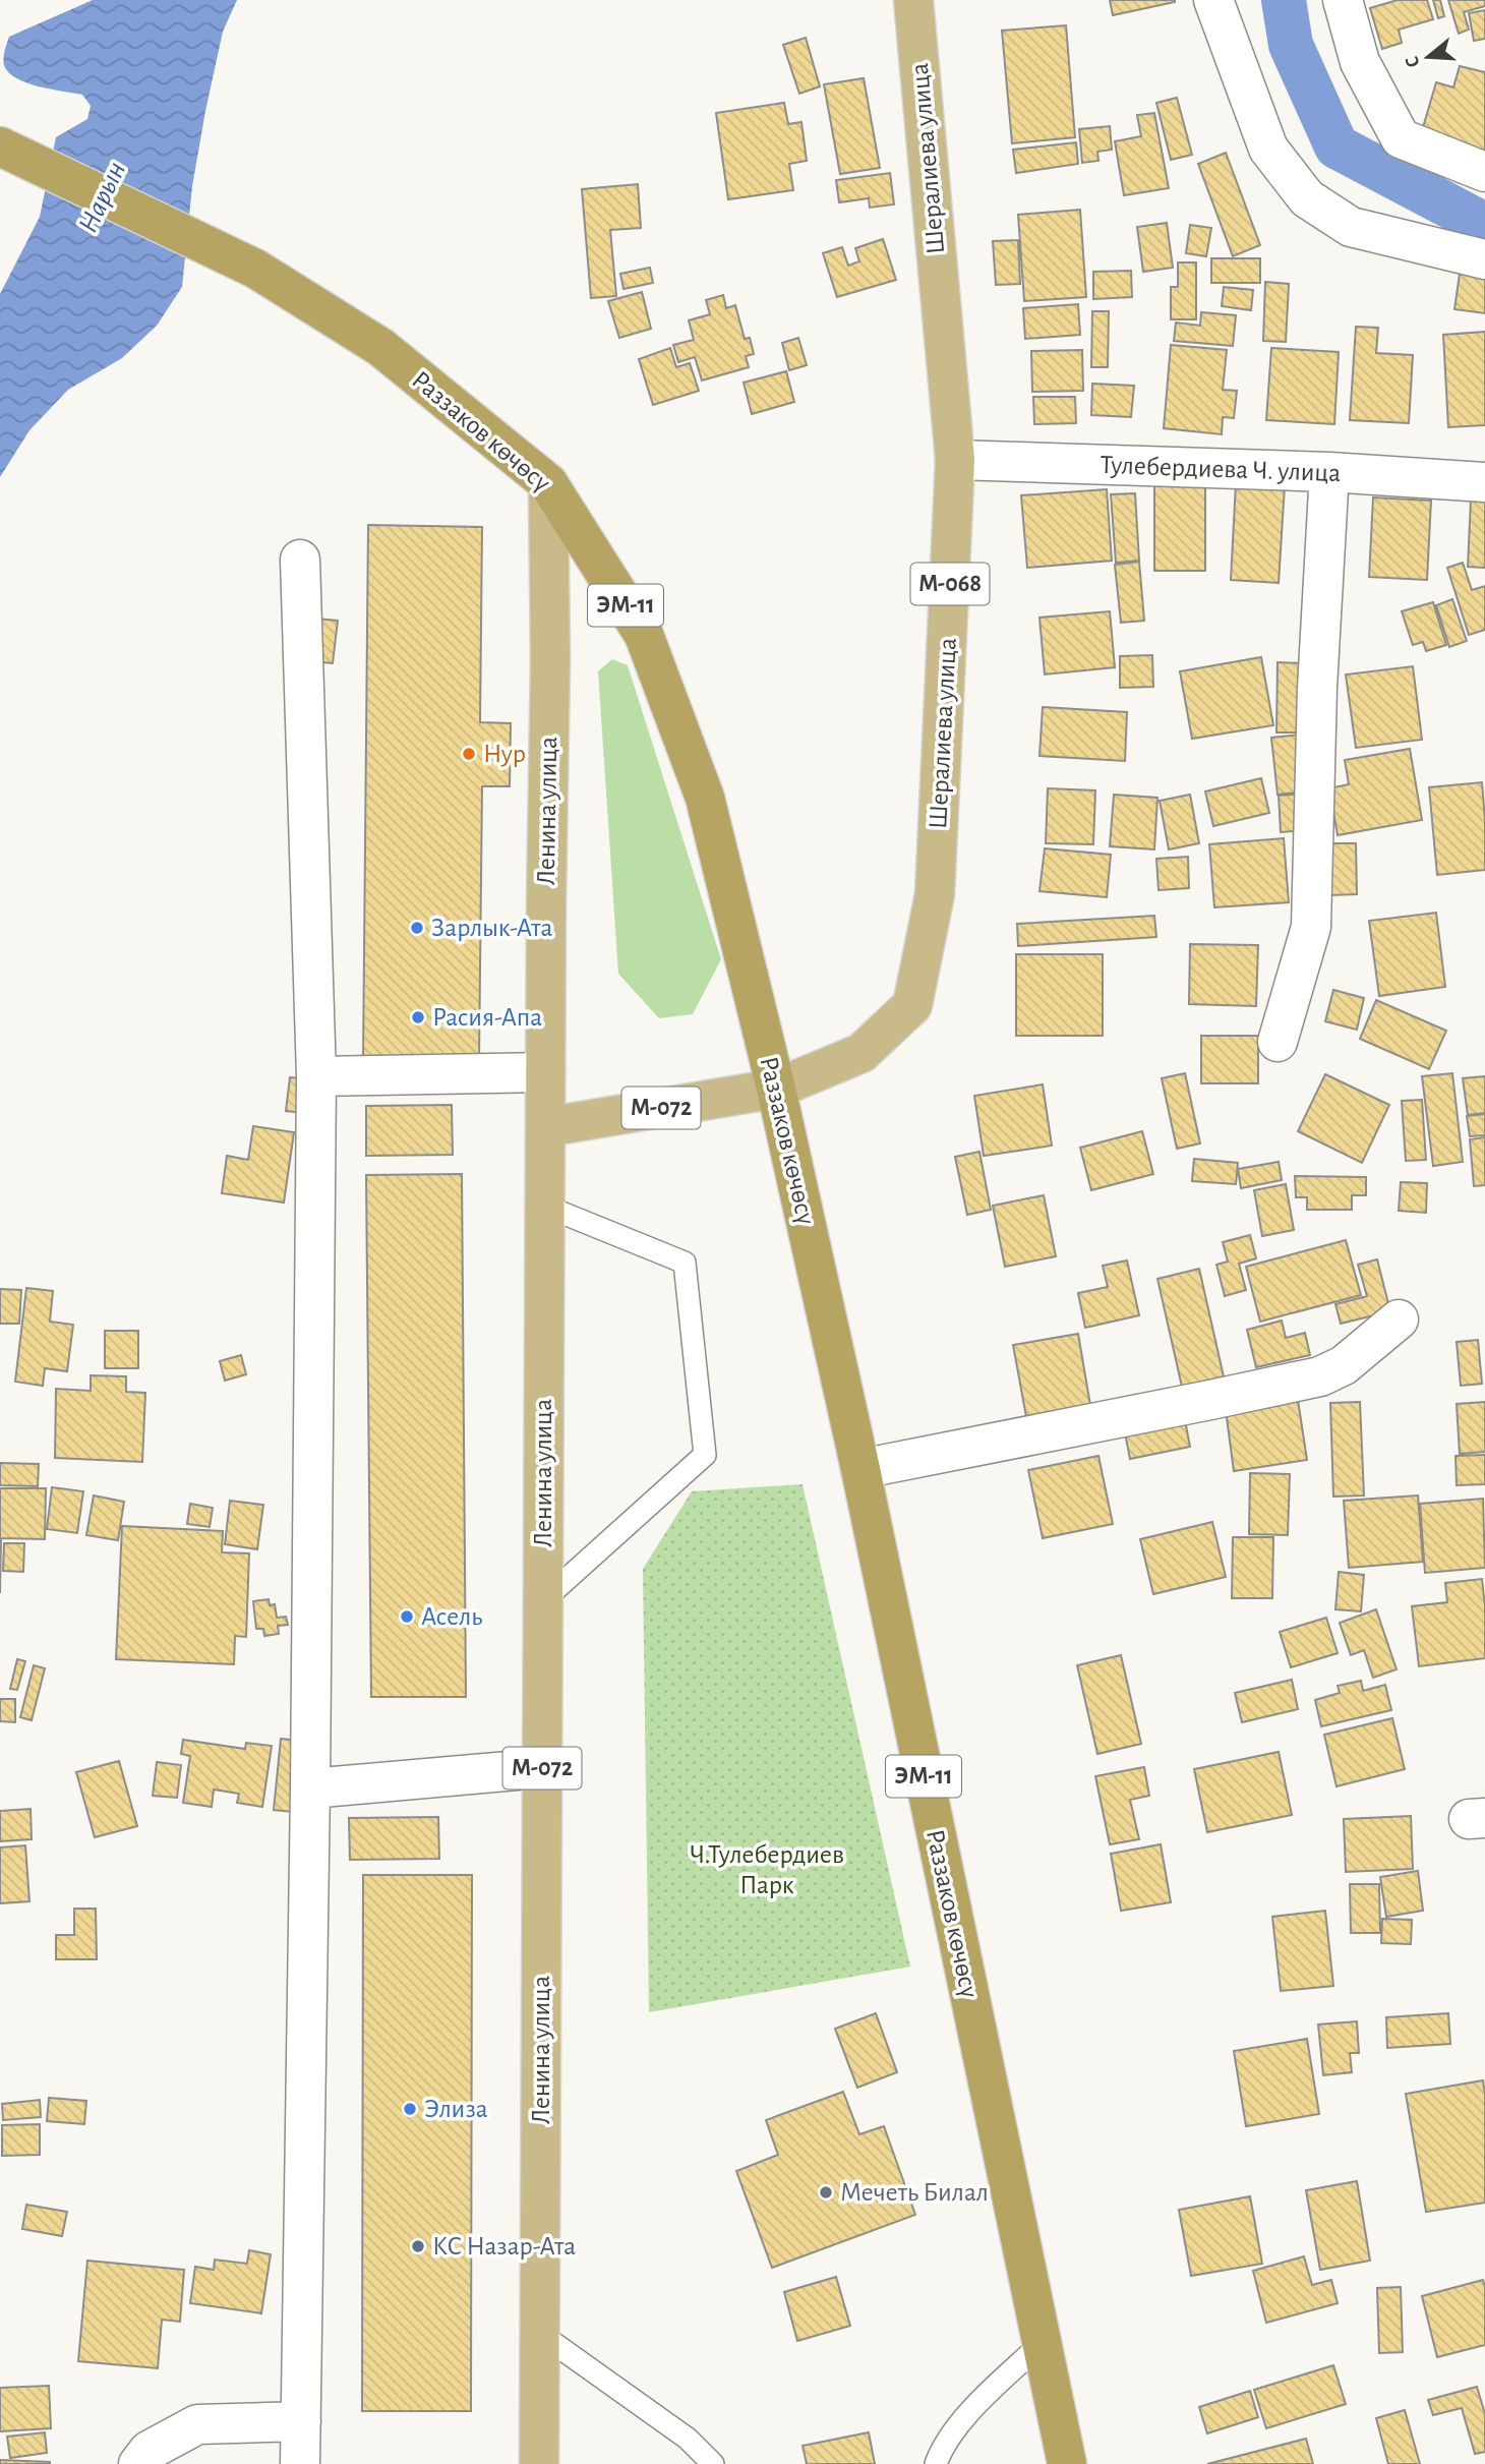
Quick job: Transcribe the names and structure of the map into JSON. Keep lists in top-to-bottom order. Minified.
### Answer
{"streets":{"highway":["Раззаков көчөсү","ЭМ-11"],"main road":["Шералиева улица","М-068","Ленина улица","М-072"],"street":["Тулебердиева Ч. улица"]},"crossings":[["Шералиева улица","Раззаков көчөсү"],["Шералиева улица","Тулебердиева Ч. улица"],["Шералиева улица","М-072"],["Раззаков көчөсү","Ленина улица"],["Раззаков көчөсү","М-072"],["Ленина улица","М-072"]],"water":["Нарын"],"parks":["Ч.Тулебердиев Парк"],"places":["Нур","Зарлык-Ата","Расия-Апа","Асель","Элиза","Мечеть Билал","КС Назар-Ата"],"north":"left"}
